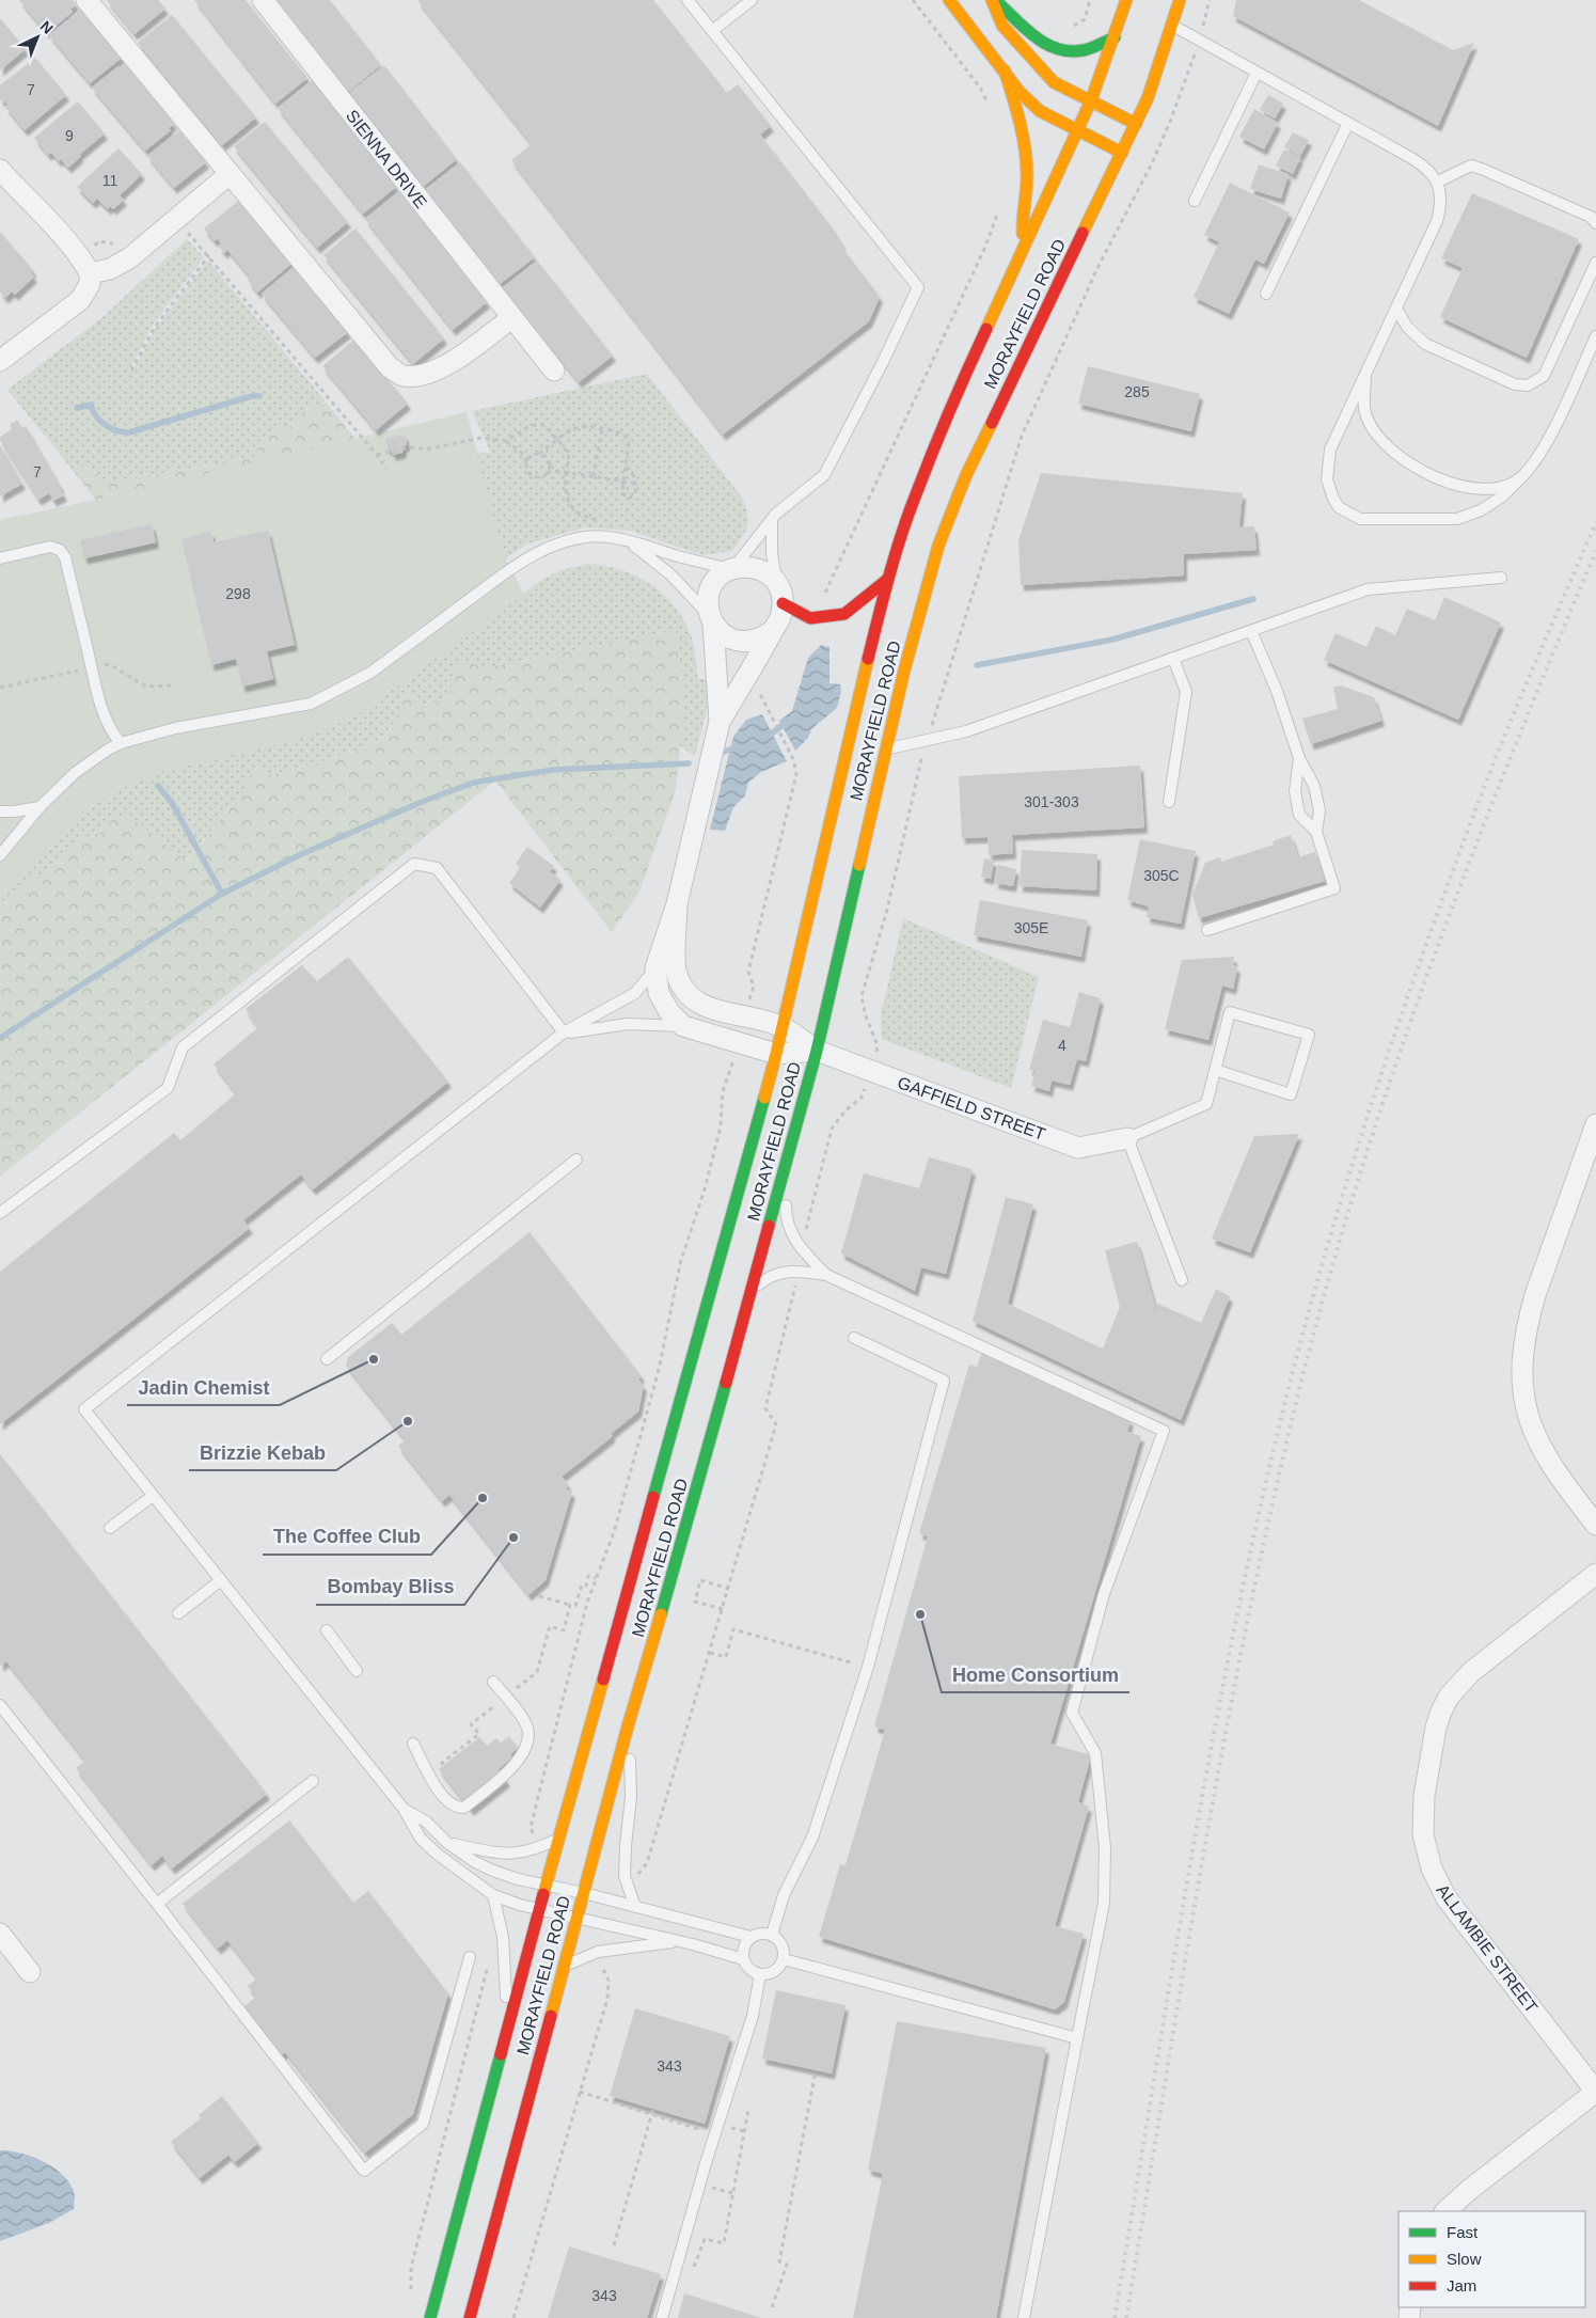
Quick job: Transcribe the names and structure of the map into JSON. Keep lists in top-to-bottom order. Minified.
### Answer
{"streets":{"main road":["MORAYFIELD ROAD"],"street":["SIENNA DRIVE","GAFFIELD STREET","ALLAMBIE STREET"]},"crossings":[["MORAYFIELD ROAD","GAFFIELD STREET"]],"places":["Jadin Chemist","Brizzie Kebab","The Coffee Club","Bombay Bliss","Home Consortium"],"house_numbers":["7","9","11","285","7","298","301-303","305C","305E","4","343","343"],"legend":["Fast","Slow","Jam"],"north":"top right"}
